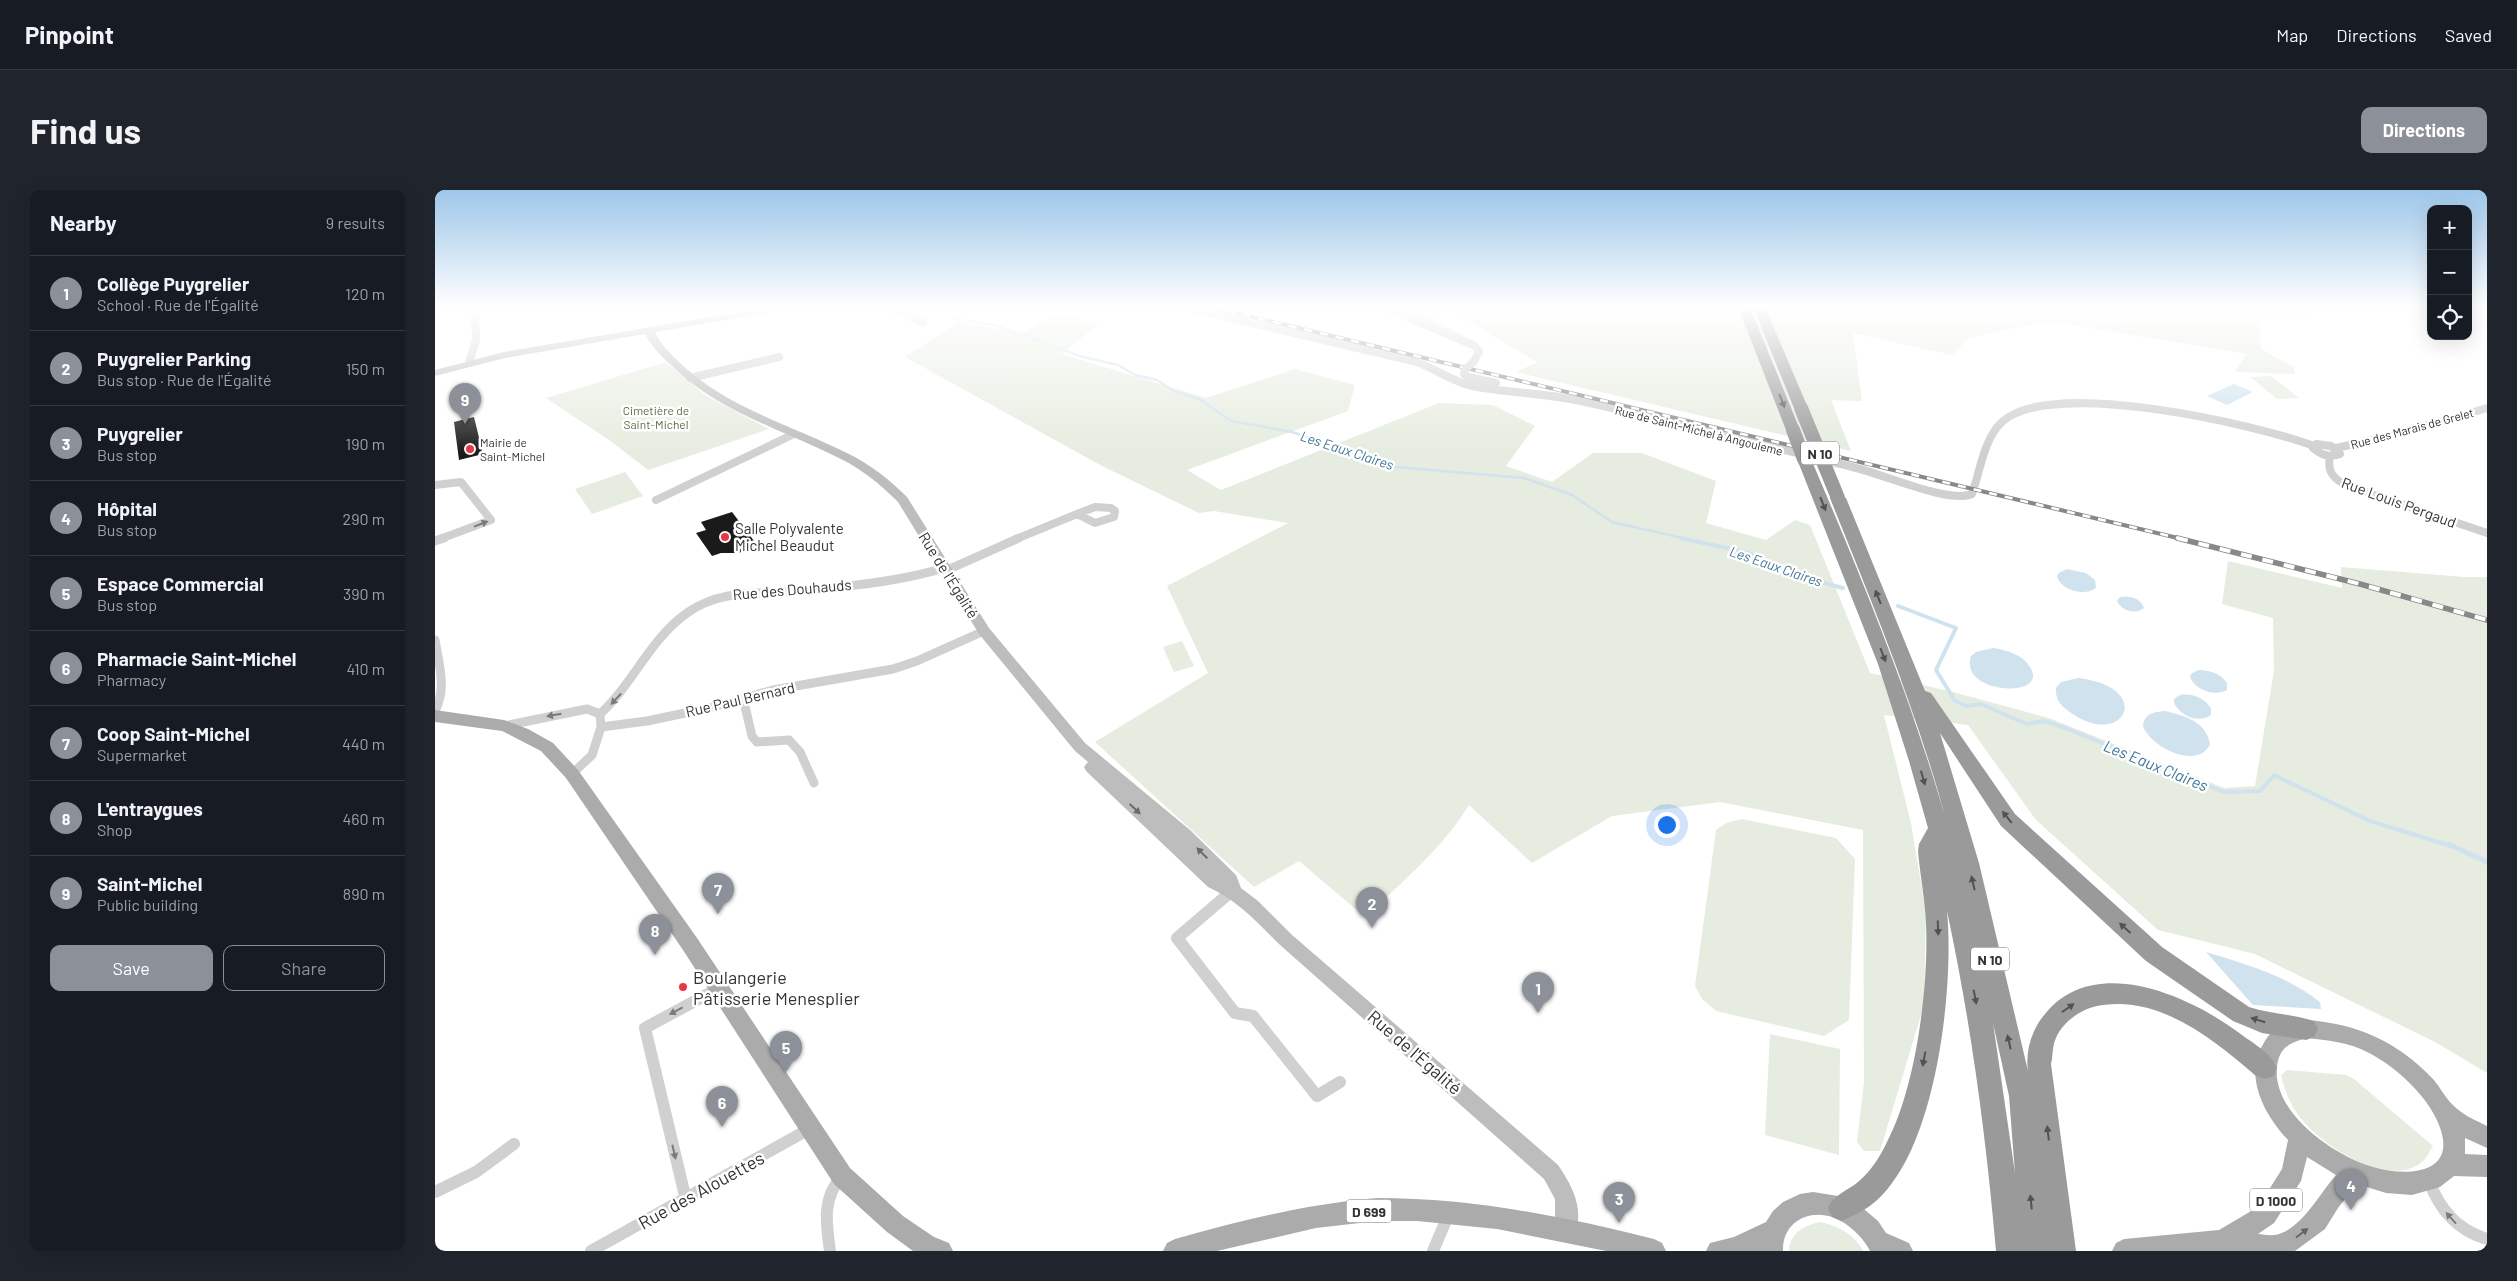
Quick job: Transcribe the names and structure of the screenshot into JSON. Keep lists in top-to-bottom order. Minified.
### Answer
{"streets":{"highway":["N 10"],"main road":["D 1000","D 699"],"street":["Rue des Marais de Grelet","Rue de Saint-Michel à Angouleme","Rue Louis Pergaud","Rue de l'Égalité","Rue des Douhauds","Rue Paul Bernard","Rue des Alouettes"]},"crossings":[["Rue des Marais de Grelet","Rue de Saint-Michel à Angouleme"],["Rue de l'Égalité","Rue des Douhauds"],["Rue de l'Égalité","Rue Paul Bernard"],["Rue de l'Égalité","D 699"]],"one_way":["Rue des Douhauds"],"water":["Les Eaux Claires"],"parks":["Cimetière de Saint-Michel"],"places":["Mairie de Saint-Michel","Salle Polyvalente Michel Beaudut","Boulangerie Pâtisserie Menesplier"],"page":{"header":"Pinpoint","nav":["Map","Directions","Saved"],"buttons":["Directions",["Save","Share"]],"title":"Find us","heading":["Nearby","9 results"],"map_buttons":["+","−"],"list":[{"mark":"1","name":"Collège Puygrelier","note":"School · Rue de l'Égalité","value":"120 m"},{"mark":"2","name":"Puygrelier Parking","note":"Bus stop · Rue de l'Égalité","value":"150 m"},{"mark":"3","name":"Puygrelier","note":"Bus stop","value":"190 m"},{"mark":"4","name":"Hôpital","note":"Bus stop","value":"290 m"},{"mark":"5","name":"Espace Commercial","note":"Bus stop","value":"390 m"},{"mark":"6","name":"Pharmacie Saint-Michel","note":"Pharmacy","value":"410 m"},{"mark":"7","name":"Coop Saint-Michel","note":"Supermarket","value":"440 m"},{"mark":"8","name":"L'entraygues","note":"Shop","value":"460 m"},{"mark":"9","name":"Saint-Michel","note":"Public building","value":"890 m"}],"pins":["9","7","2","8","1","5","6","4","3"]}}
